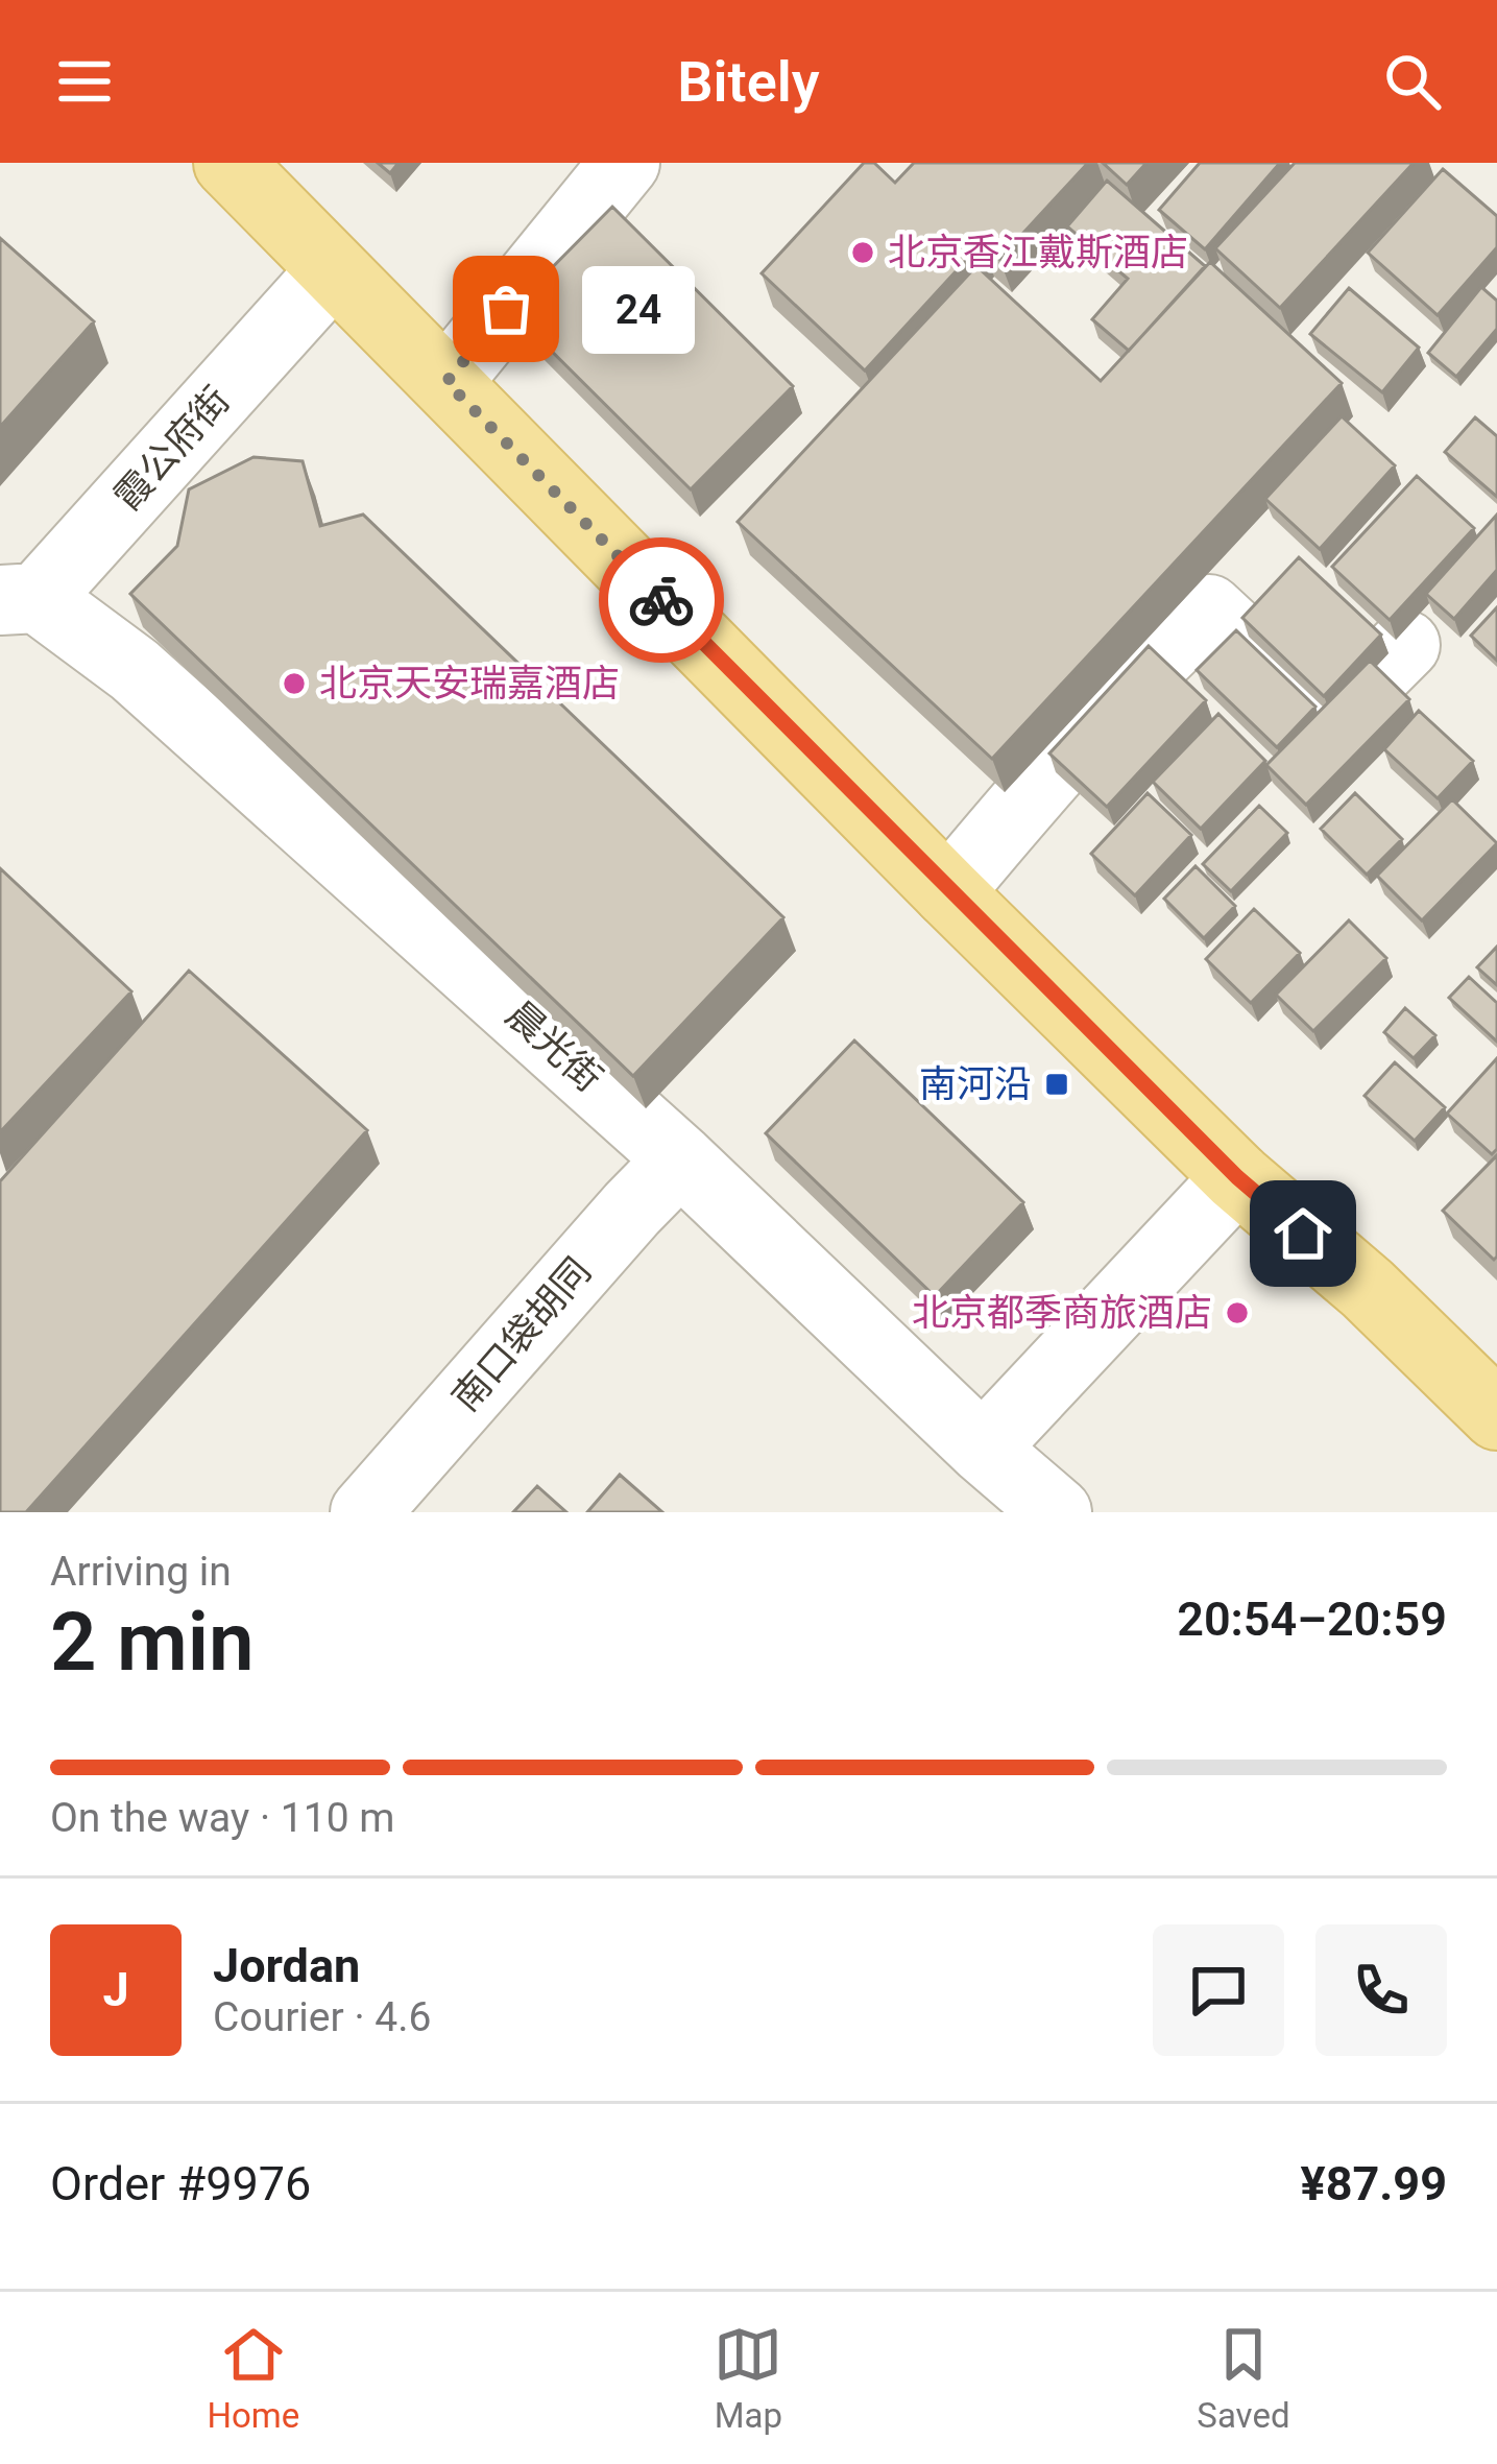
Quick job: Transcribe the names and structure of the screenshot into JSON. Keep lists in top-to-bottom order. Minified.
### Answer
{"streets":{"street":["霞公府街","晨光街","南口袋胡同"]},"crossings":[["霞公府街","晨光街"],["晨光街","南口袋胡同"]],"places":{"other":["北京香江戴斯酒店","24","北京天安瑞嘉酒店","北京都季商旅酒店"],"transit":["南河沿"]},"page":{"header":"Bitely","bubble":"24","heading":["2 min","Arriving in","20:54–20:59"],"panel":["Jordan","Courier · 4.6","Order #9976","¥87.99"],"bar":"On the way · 110 m","round":"J","tabs":["Home","Map","Saved"]}}
